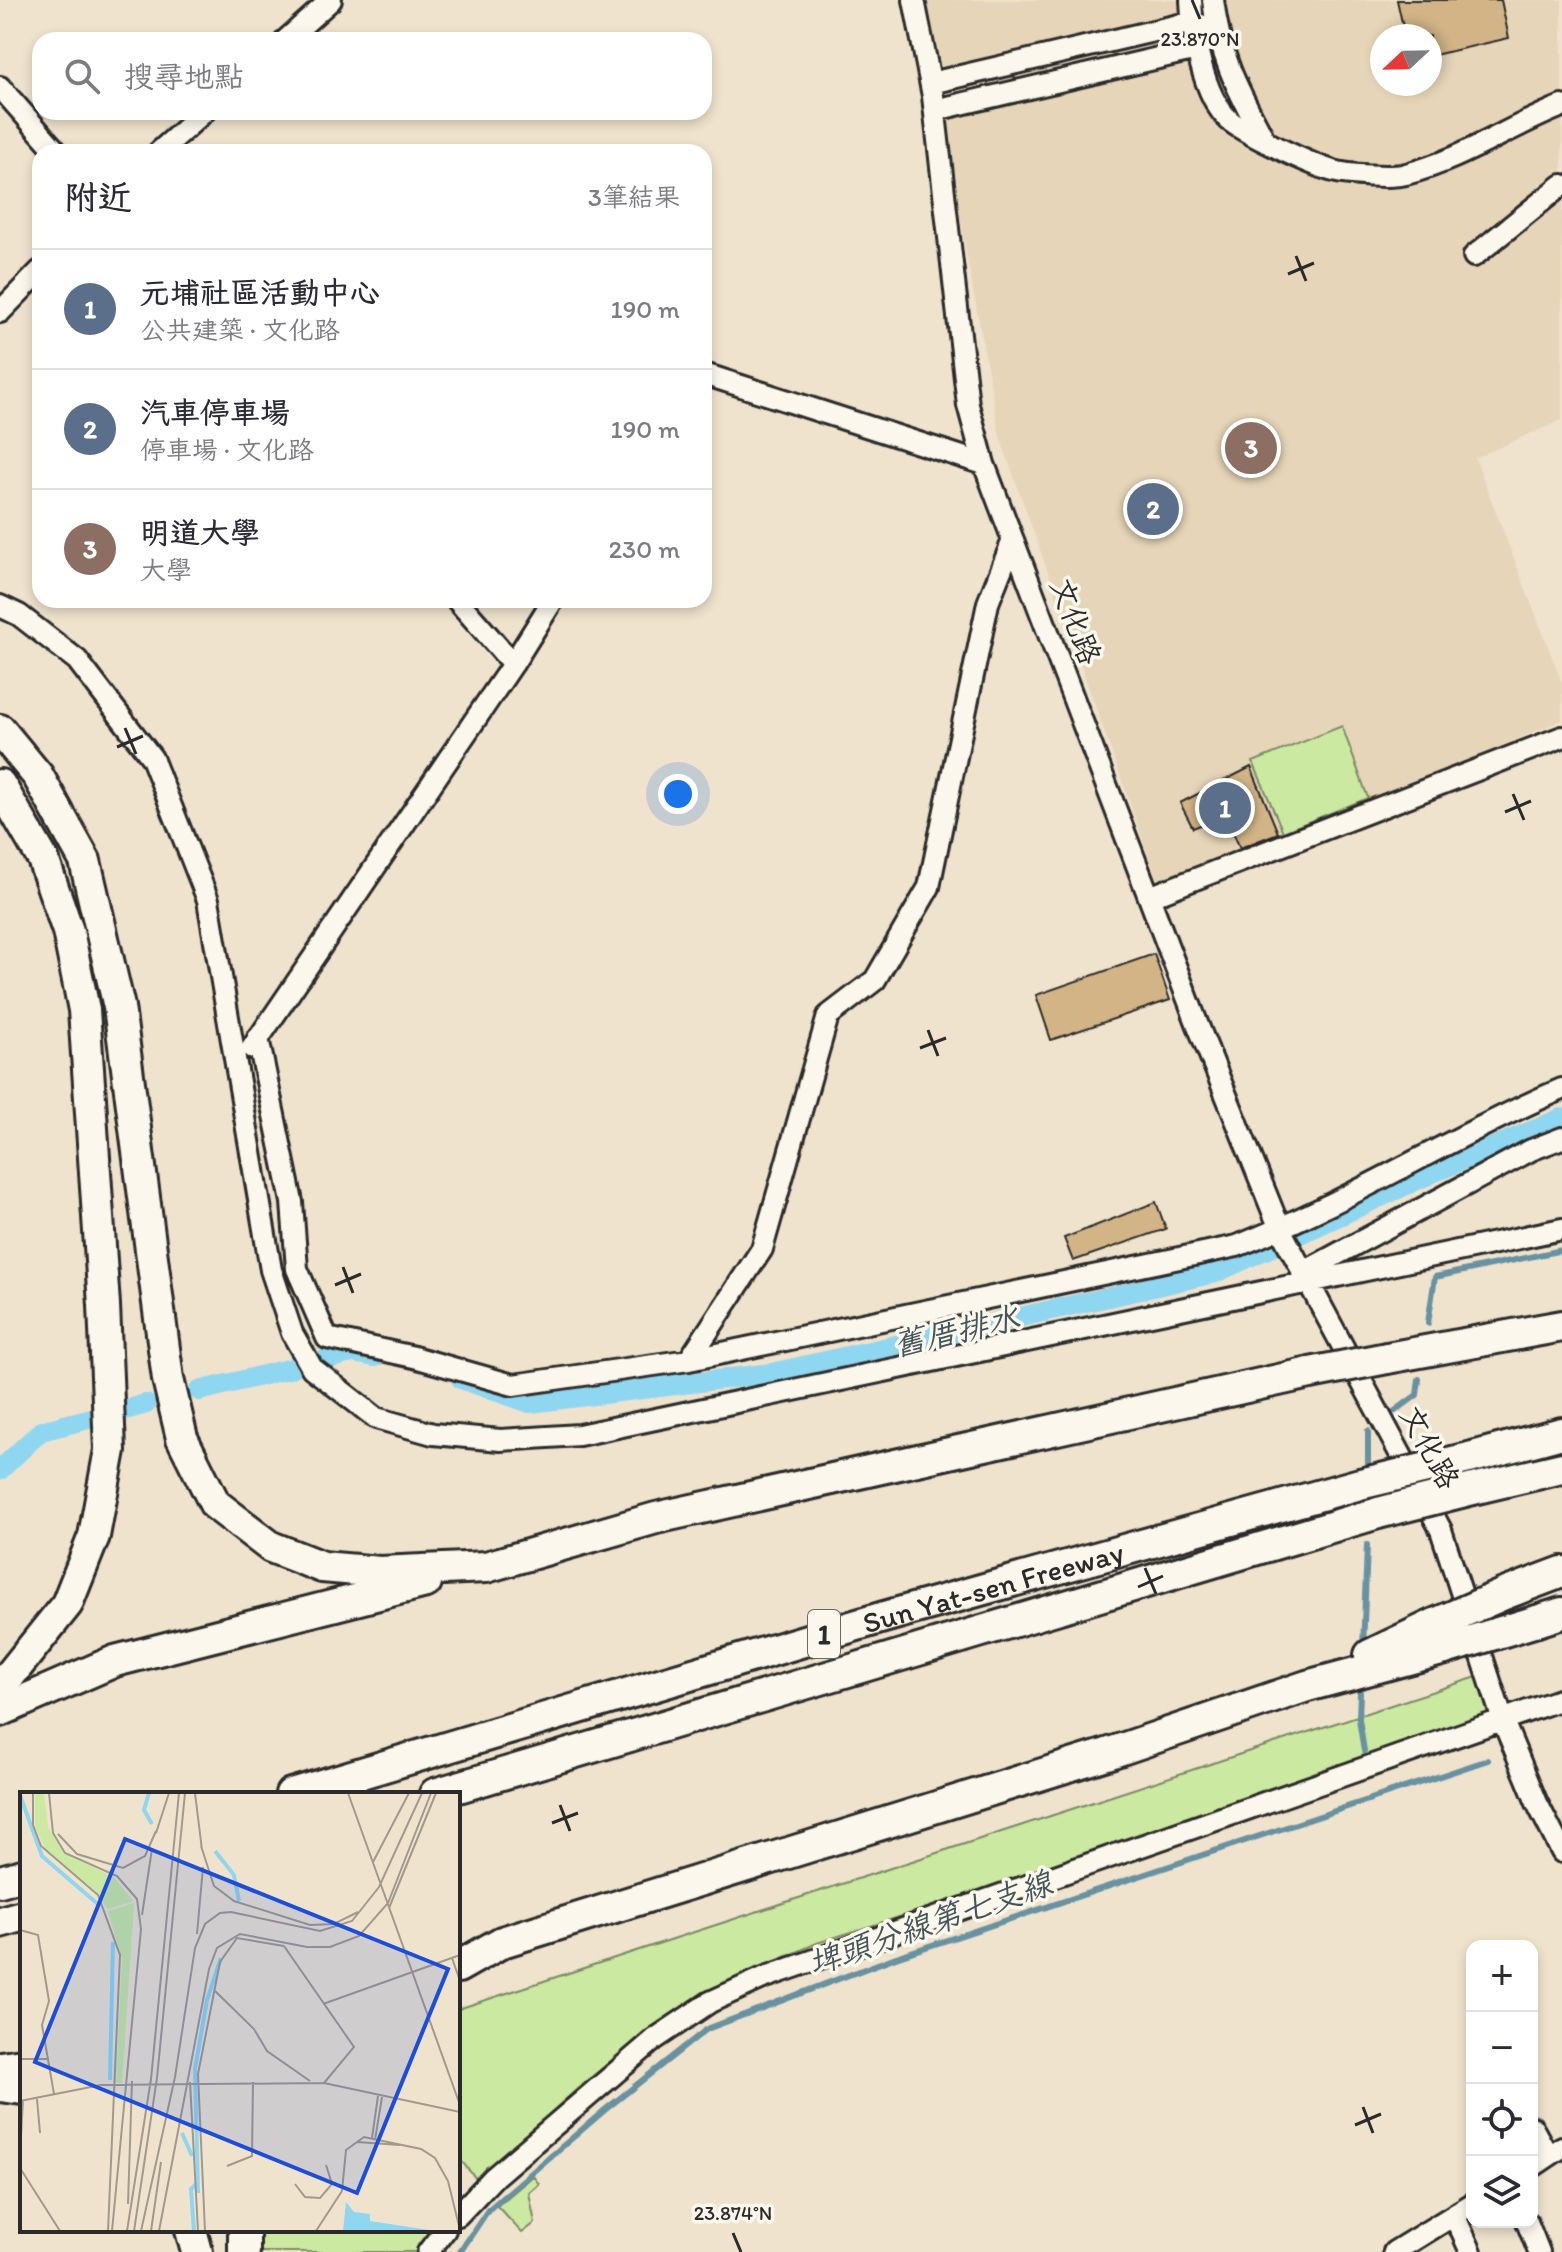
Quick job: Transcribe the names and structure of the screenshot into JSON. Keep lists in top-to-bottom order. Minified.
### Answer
{"streets":{"highway":["Sun Yat-sen Freeway","1"],"street":["文化路"]},"water":["舊厝排水","埤頭分線第七支線"],"north":"left","page":{"search":"搜尋地點","heading":["附近","3筆結果"],"list":[{"mark":"1","name":"元埔社區活動中心","note":"公共建築 · 文化路","value":"190 m"},{"mark":"2","name":"汽車停車場","note":"停車場 · 文化路","value":"190 m"},{"mark":"3","name":"明道大學","note":"大學","value":"230 m"}],"pins":["3","2","1"],"map_buttons":["+","−"]},"coordinates":["23.870°N","23.874°N"]}
